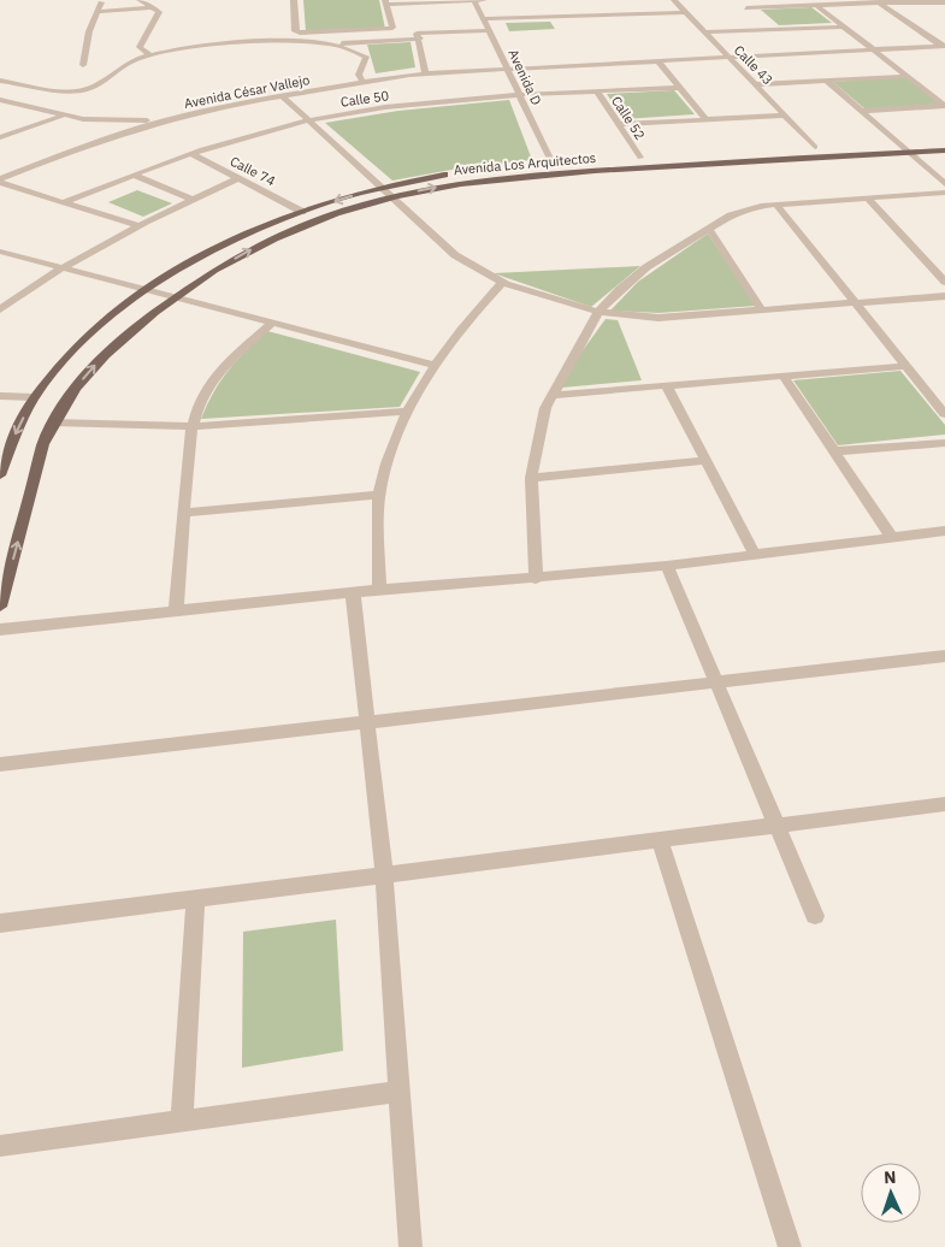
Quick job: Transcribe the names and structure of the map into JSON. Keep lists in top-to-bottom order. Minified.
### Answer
{"streets":{"main road":["Avenida Los Arquitectos"],"street":["Calle 43","Avenida D","Avenida César Vallejo","Calle 50","Calle 52","Calle 74"]},"crossings":[["Calle 43","Avenida César Vallejo"],["Calle 43","Avenida Los Arquitectos"],["Avenida D","Avenida César Vallejo"],["Avenida D","Calle 50"],["Avenida D","Avenida Los Arquitectos"],["Calle 50","Calle 52"],["Calle 50","Calle 74"],["Calle 52","Avenida Los Arquitectos"],["Avenida Los Arquitectos","Calle 74"]],"north":"top"}
